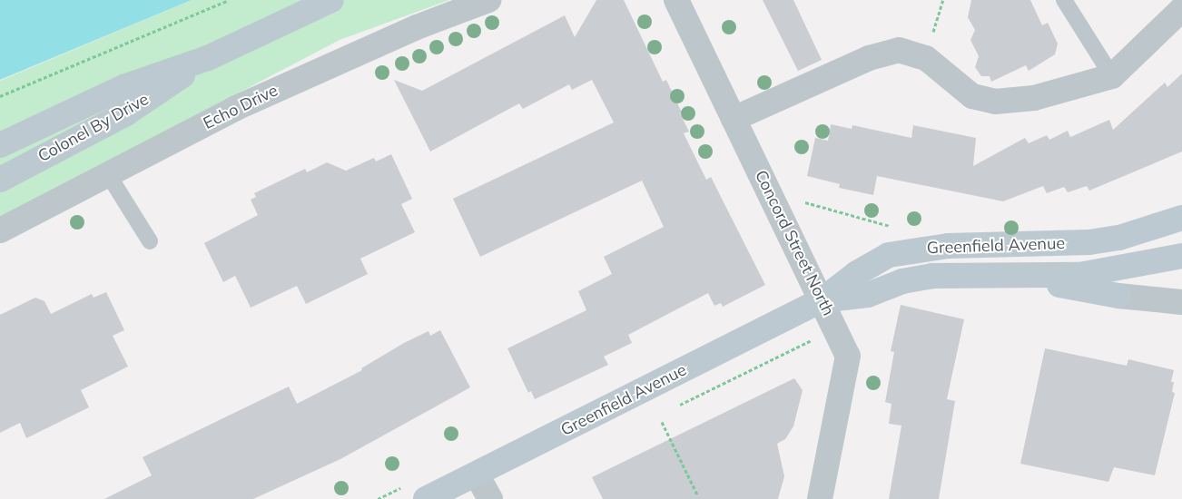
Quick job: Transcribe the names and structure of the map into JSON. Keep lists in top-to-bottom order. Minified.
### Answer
{"streets":{"main road":["Colonel By Drive","Greenfield Avenue"],"street":["Echo Drive","Concord Street North"]},"crossings":[["Concord Street North","Greenfield Avenue"]]}
